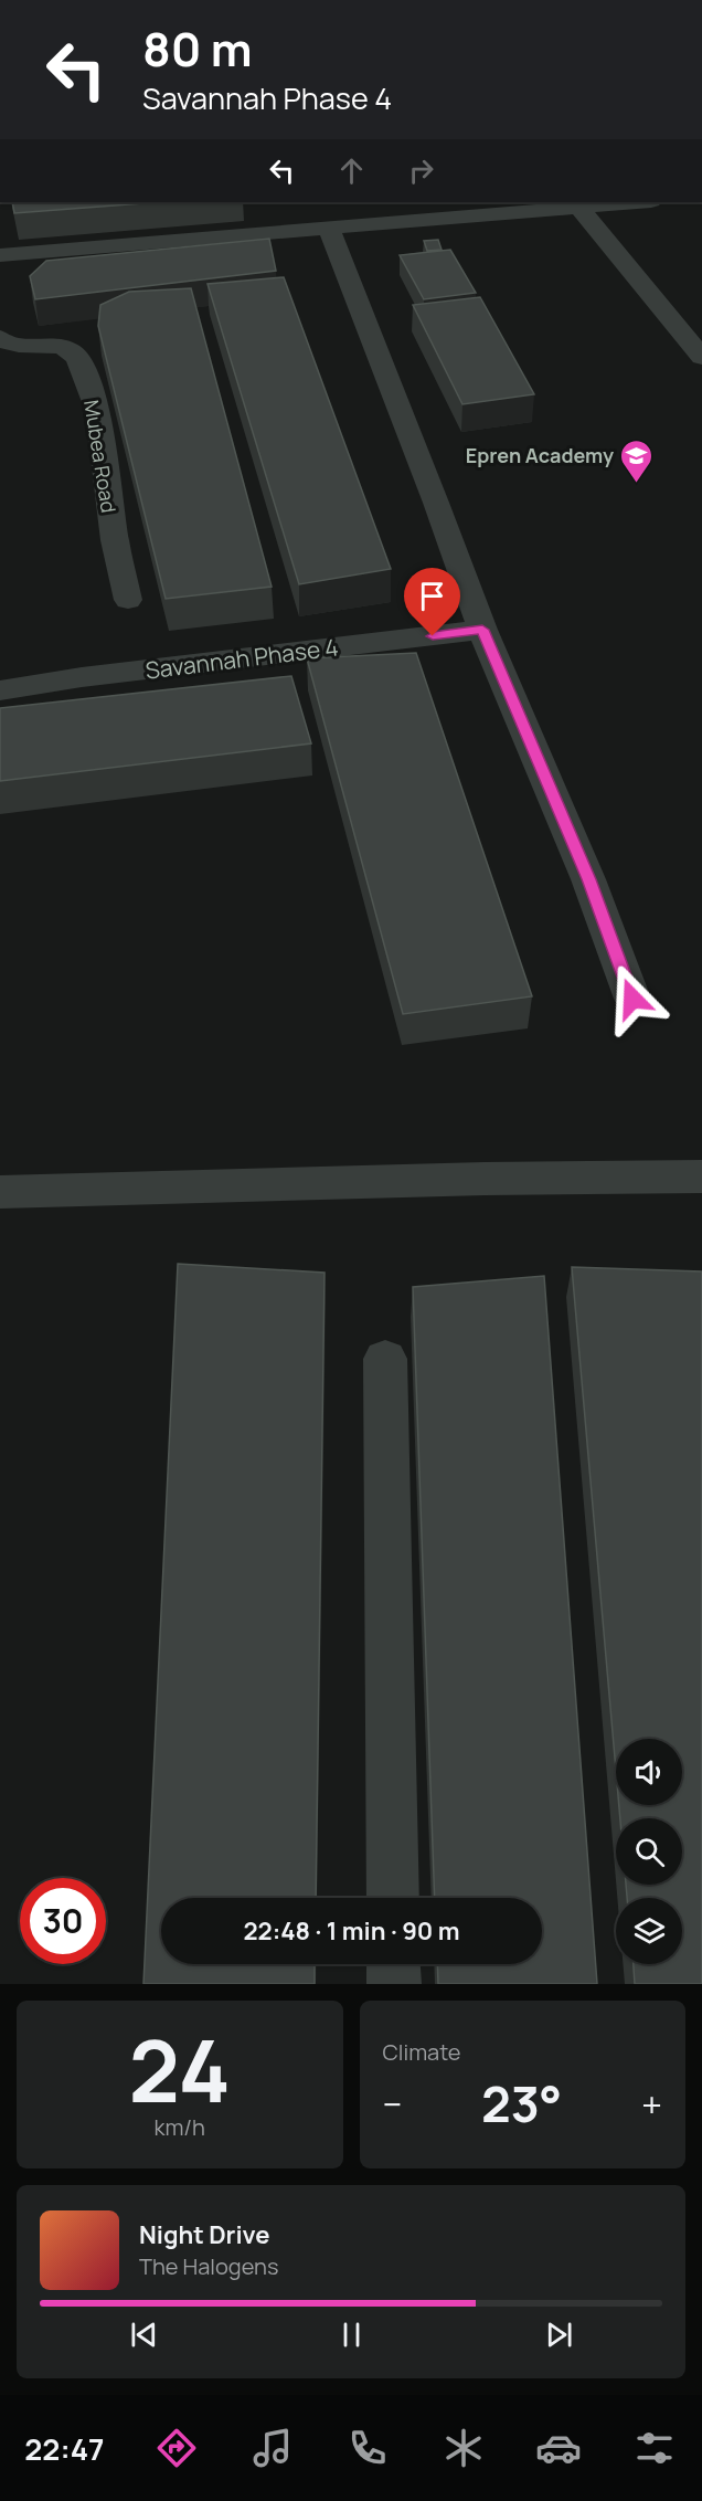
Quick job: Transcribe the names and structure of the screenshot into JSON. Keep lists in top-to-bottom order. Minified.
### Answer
{"streets":{"street":["Mubea Road","Savannah Phase 4"]},"places":{"school or university":["Epren Academy"]},"page":{"turn":["80 m","Savannah Phase 4"],"limit":"30","trip":"22:48 · 1 min · 90 m","tile":[["24","km/h"],"Climate"],"heat":["−","23°","+"],"song":["Night Drive","The Halogens"],"tabs":"22:47"}}
